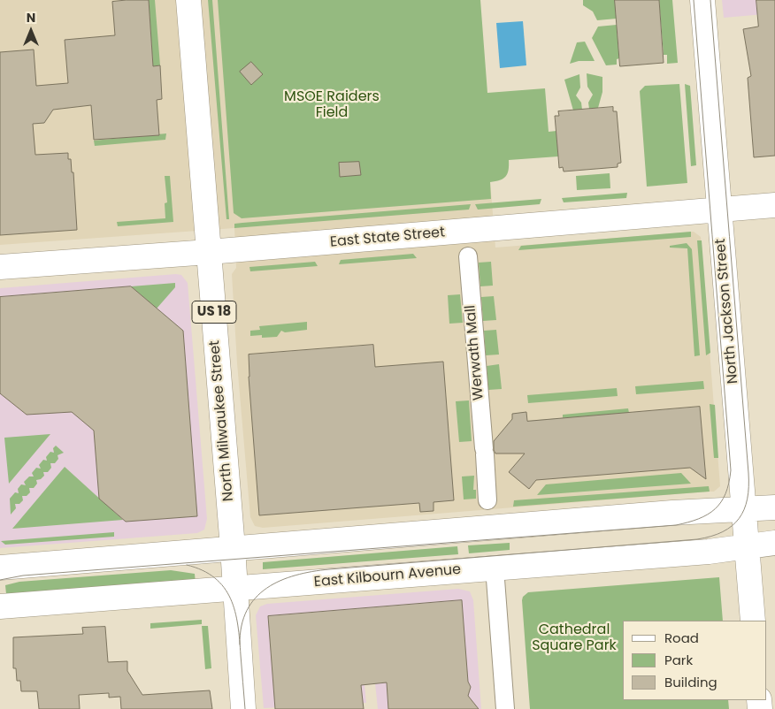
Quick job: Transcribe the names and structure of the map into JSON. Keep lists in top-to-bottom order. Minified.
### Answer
{"streets":{"street":["East State Street","North Jackson Street","US 18","Werwath Mall","North Milwaukee Street","East Kilbourn Avenue"]},"crossings":[["East State Street","North Jackson Street"],["East State Street","North Milwaukee Street"],["North Jackson Street","East Kilbourn Avenue"],["North Milwaukee Street","East Kilbourn Avenue"]],"parks":["MSOE Raiders Field","Cathedral Square Park"],"legend":["Road","Park","Building"],"north":"top"}
